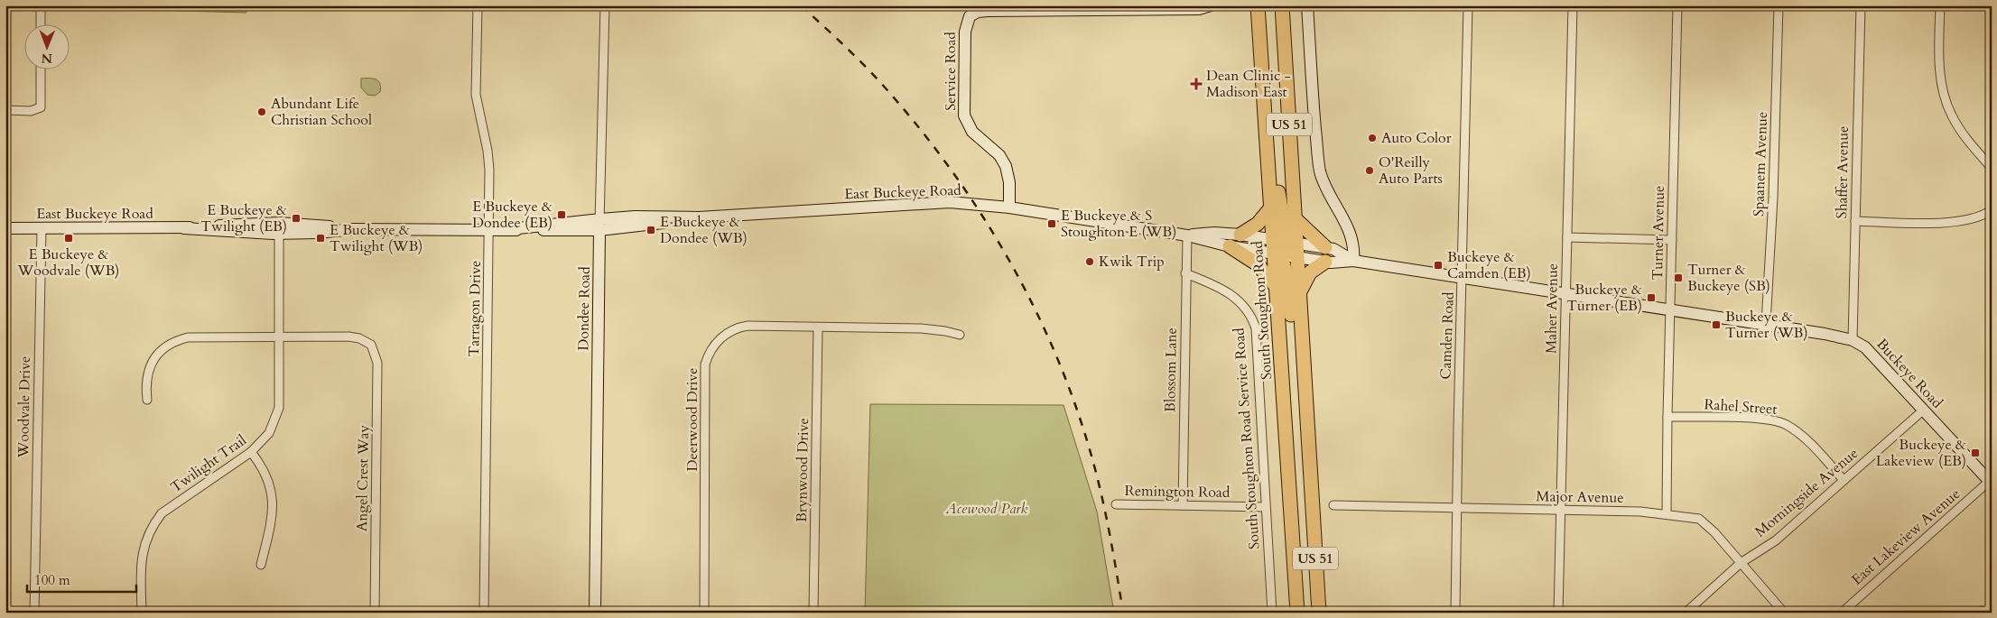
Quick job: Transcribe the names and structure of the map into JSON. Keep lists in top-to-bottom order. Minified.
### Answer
{"streets":{"main road":["US 51","South Stoughton Road"],"street":["Service Road","Spaanem Avenue","Shaffer Avenue","East Buckeye Road","Turner Avenue","Tarragon Drive","Dondee Road","Maher Avenue","Camden Road","Blossom Lane","Buckeye Road","Woodvale Drive","Rahel Street","Deerwood Drive","South Stoughton Road Service Road","Twilight Trail","Brynwood Drive","Angel Crest Way","Remington Road","Morningside Avenue","Major Avenue","East Lakeview Avenue"]},"crossings":[["Service Road","East Buckeye Road"],["US 51","East Buckeye Road"],["US 51","Buckeye Road"],["Spaanem Avenue","Buckeye Road"],["Shaffer Avenue","Buckeye Road"],["East Buckeye Road","Tarragon Drive"],["East Buckeye Road","Dondee Road"],["East Buckeye Road","South Stoughton Road"],["East Buckeye Road","Blossom Lane"],["East Buckeye Road","Buckeye Road"],["East Buckeye Road","Woodvale Drive"],["East Buckeye Road","Twilight Trail"],["Turner Avenue","Buckeye Road"],["Turner Avenue","Rahel Street"],["Turner Avenue","Major Avenue"],["Maher Avenue","Buckeye Road"],["Maher Avenue","Major Avenue"],["Camden Road","Buckeye Road"],["Camden Road","Major Avenue"],["Blossom Lane","South Stoughton Road Service Road"],["Blossom Lane","Remington Road"],["Buckeye Road","Morningside Avenue"],["Buckeye Road","East Lakeview Avenue"],["Rahel Street","Morningside Avenue"],["Deerwood Drive","Brynwood Drive"],["South Stoughton Road Service Road","Remington Road"],["Twilight Trail","Angel Crest Way"],["Morningside Avenue","Major Avenue"]],"parks":["Acewood Park"],"places":{"health":["Dean Clinic - Madison East"],"other":["Abundant Life Christian School","Auto Color","O'Reilly Auto Parts","Kwik Trip"],"transit":["E Buckeye & Dondee (EB)","E Buckeye & Twilight (EB)","E Buckeye & S Stoughton E (WB)","E Buckeye & Dondee (WB)","E Buckeye & Woodvale (WB)","E Buckeye & Twilight (WB)","Buckeye & Camden (EB)","Turner & Buckeye (SB)","Buckeye & Turner (EB)","Buckeye & Turner (WB)","Buckeye & Lakeview (EB)"]},"scale_bar":"100 m","north":"bottom"}
